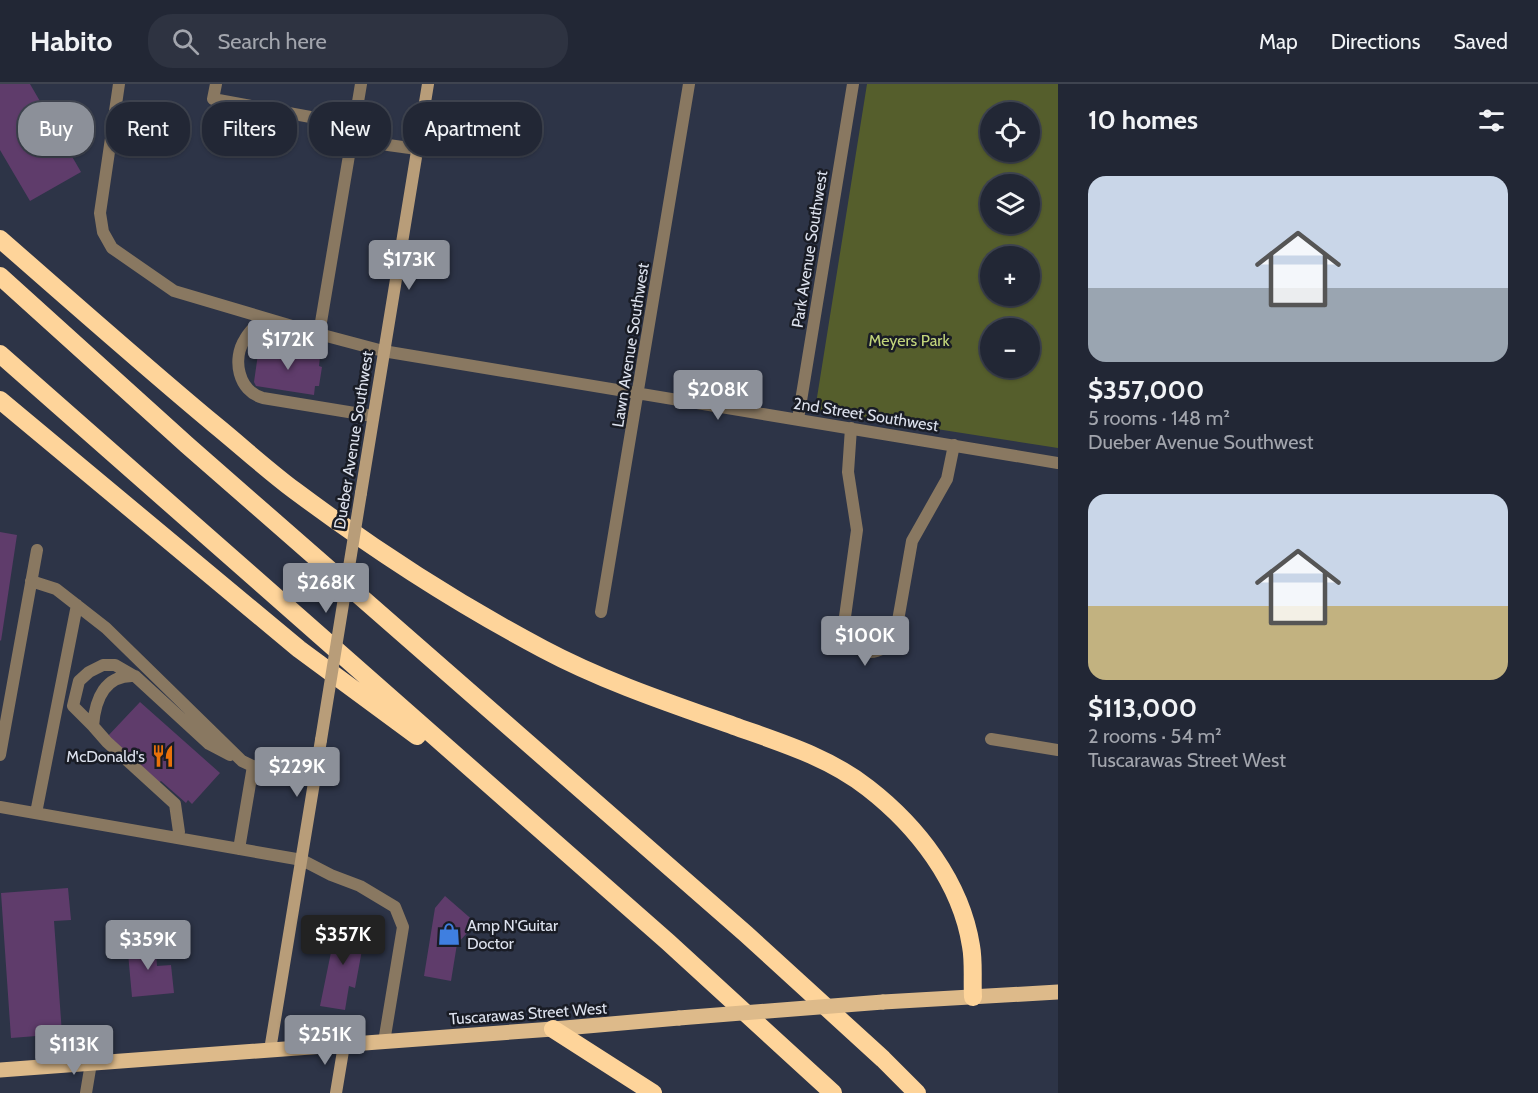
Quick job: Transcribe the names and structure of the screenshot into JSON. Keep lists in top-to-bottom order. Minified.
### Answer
{"streets":{"main road":["Tuscarawas Street West"],"street":["Park Avenue Southwest","Lawn Avenue Southwest","2nd Street Southwest","Dueber Avenue Southwest"]},"crossings":[["Park Avenue Southwest","2nd Street Southwest"],["Lawn Avenue Southwest","2nd Street Southwest"],["2nd Street Southwest","Dueber Avenue Southwest"],["Dueber Avenue Southwest","Tuscarawas Street West"]],"parks":["Meyers Park"],"places":{"restaurant":["McDonald's"],"shop":["Amp N'Guitar Doctor"]},"page":{"header":"Habito","search":"Search here","nav":["Map","Directions","Saved"],"heading":"10 homes","map_buttons":["+","−"],"chip":["Buy","Rent","Filters","New","Apartment"],"list":[{"name":"$357,000","note":"5 rooms · 148 m² · Dueber Avenue Southwest"},{"name":"$113,000","note":"2 rooms · 54 m² · Tuscarawas Street West"}],"price":["$173K","$172K","$208K","$268K","$100K","$229K","$357K","$359K","$251K","$113K"]}}
